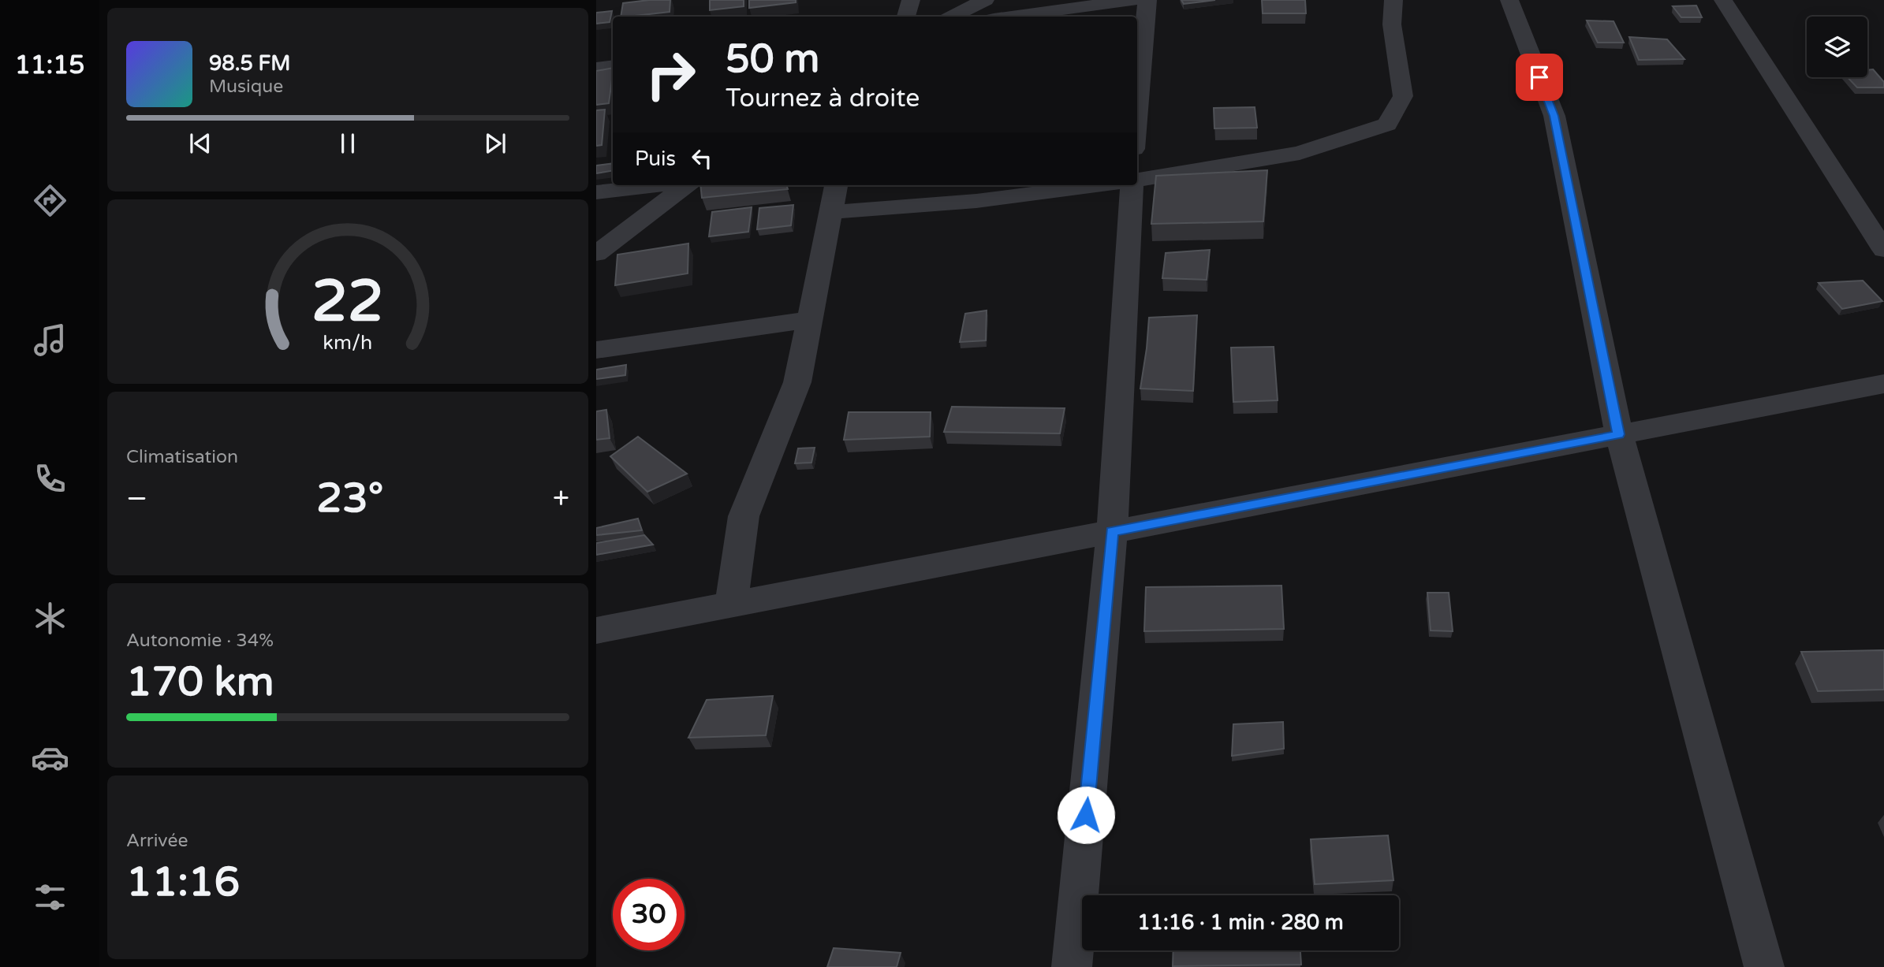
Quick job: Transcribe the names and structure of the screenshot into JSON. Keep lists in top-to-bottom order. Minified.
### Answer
{"page":{"tabs":"11:15","turn":["50 m","Tournez à droite"],"song":["98.5 FM","Musique"],"then":"Puis","tile":["Climatisation",["Autonomie · 34%","170 km"],["Arrivée","11:16"]],"heat":["−","23°","+"],"limit":"30","trip":"11:16 · 1 min · 280 m","gauge":["22","km/h"]}}
